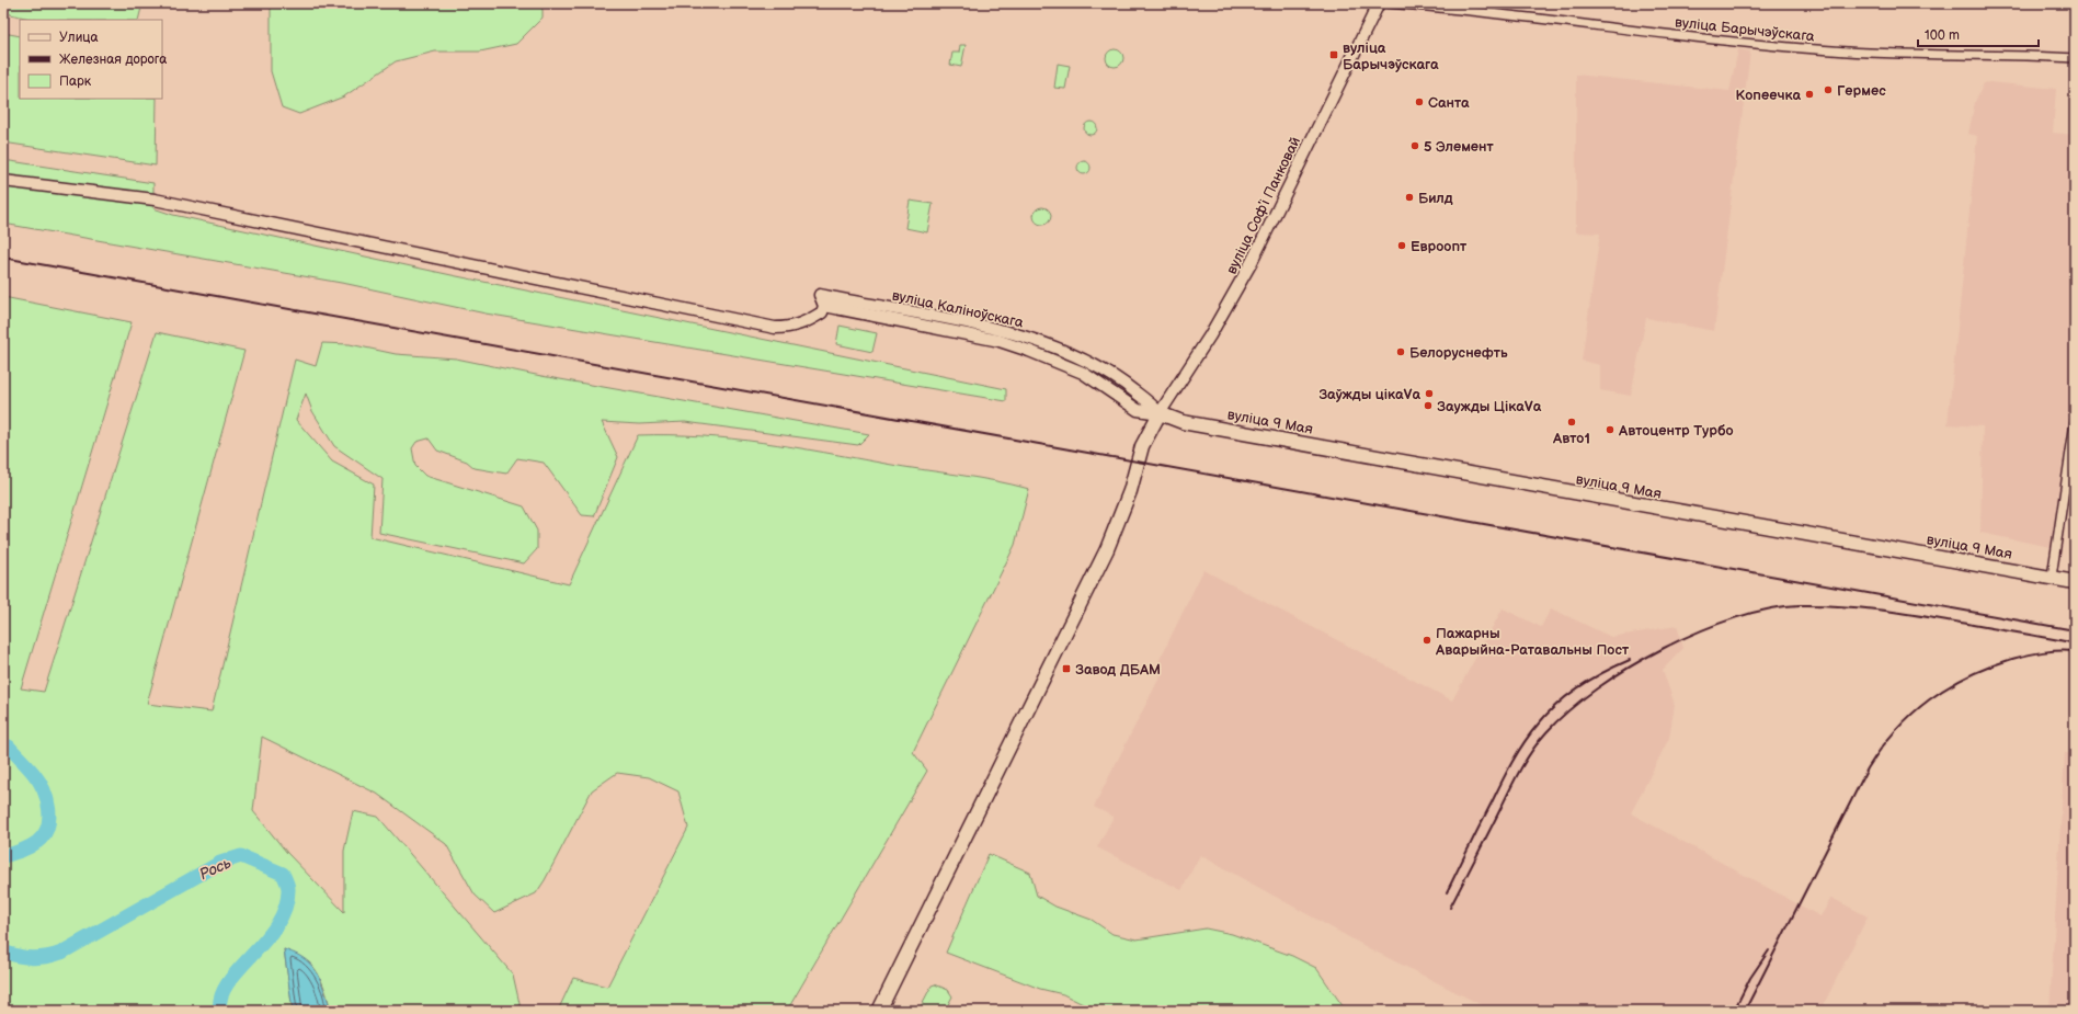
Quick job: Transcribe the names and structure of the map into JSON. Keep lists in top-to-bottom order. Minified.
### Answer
{"streets":{"main road":["вуліца 9 Мая"],"street":["вуліца Барычэўскага","вуліца Софʼі Панковай","вуліца Каліноўскага"]},"crossings":[["вуліца Софʼі Панковай","вуліца Каліноўскага"],["вуліца Софʼі Панковай","вуліца 9 Мая"],["вуліца Каліноўскага","вуліца 9 Мая"]],"water":["Рось"],"places":{"transit":["вуліца Барычэўскага","Завод ДБАМ"],"other":["Гермес","Копеечка","Санта","5 Элемент","Билд","Евроопт","Белоруснефть","Заўжды цікаVа","Заужды ЦікаVа","Авто1","Автоцентр Турбо","Пажарны Аварыйна-Ратавальны Пост"]},"legend":["Улица","Железная дорога","Парк"],"scale_bar":"100 m"}
